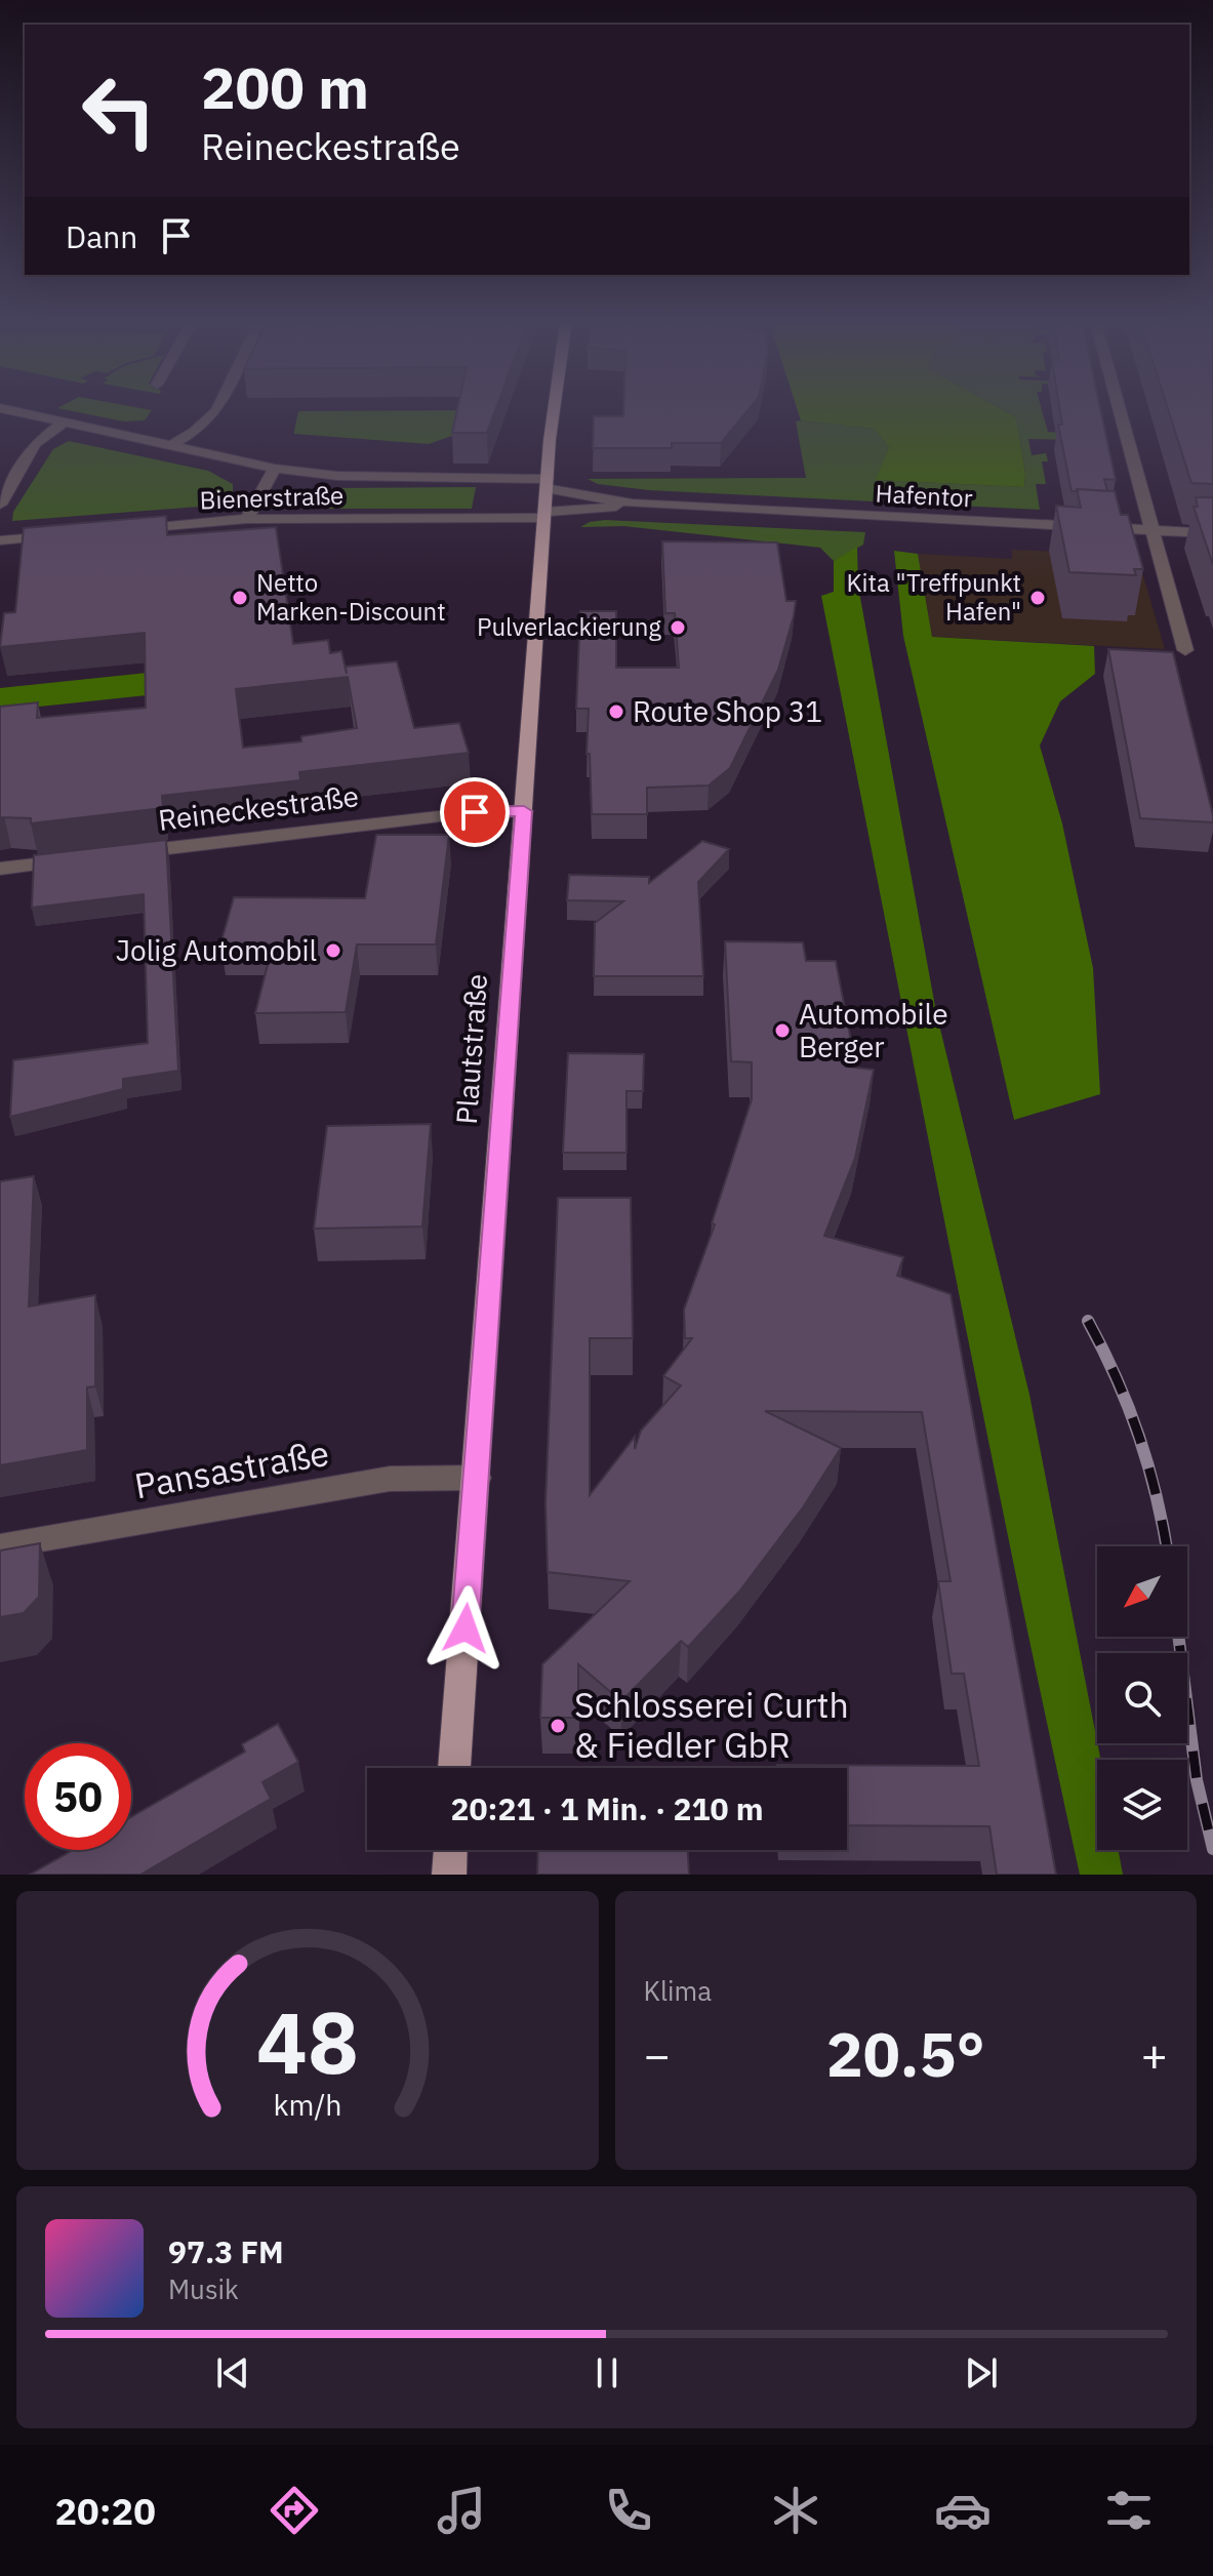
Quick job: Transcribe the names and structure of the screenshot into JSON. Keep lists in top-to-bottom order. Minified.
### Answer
{"streets":{"main road":["Plautstraße"],"street":["Hafentor","Bienerstraße","Reineckestraße","Pansastraße"]},"crossings":[["Hafentor","Bienerstraße"],["Hafentor","Plautstraße"],["Bienerstraße","Plautstraße"],["Reineckestraße","Plautstraße"],["Plautstraße","Pansastraße"]],"places":["Netto Marken-Discount","Kita \"Treffpunkt Hafen\"","Pulverlackierung","Route Shop 31","Jolig Automobil","Automobile Berger","Schlosserei Curth & Fiedler GbR"],"north":"bottom left","page":{"turn":["200 m","Reineckestraße"],"then":"Dann","limit":"50","trip":"20:21 · 1 Min. · 210 m","tile":"Klima","heat":["−","20.5°","+"],"song":["97.3 FM","Musik"],"tabs":"20:20","gauge":["48","km/h"]}}
